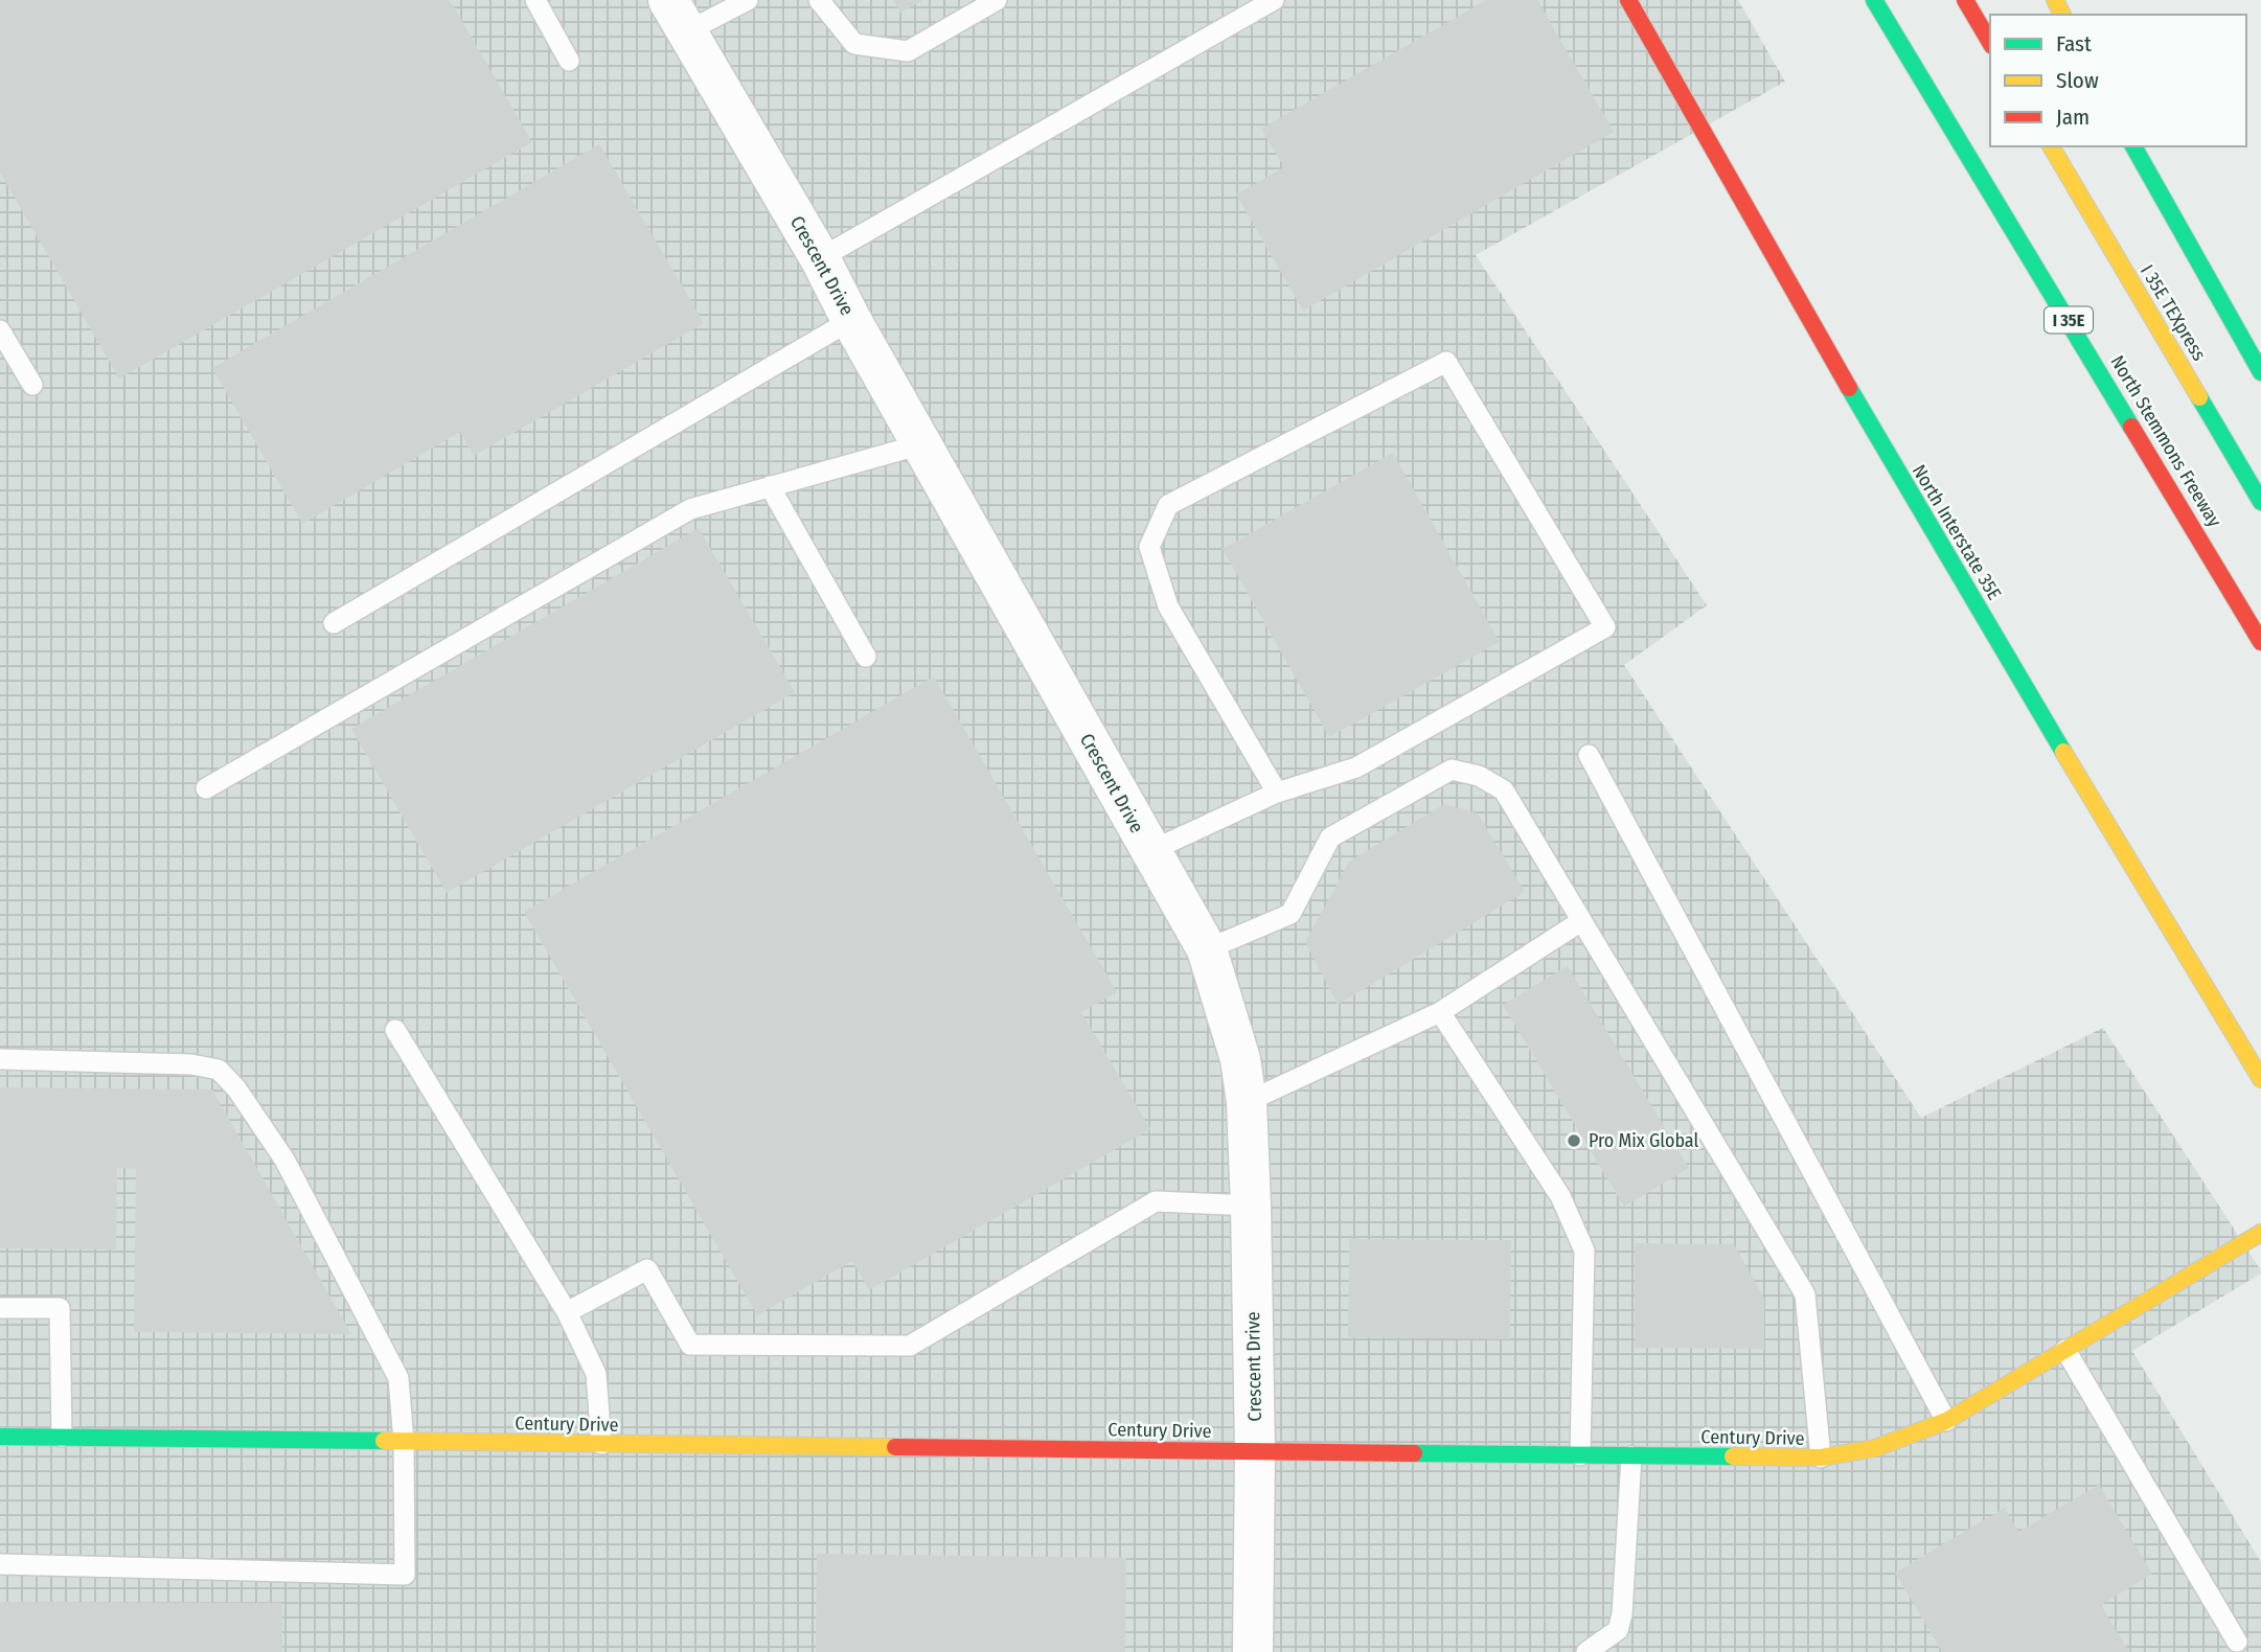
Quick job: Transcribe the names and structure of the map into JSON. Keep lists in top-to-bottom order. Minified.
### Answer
{"streets":{"main road":["I 35E TEXpress","I 35E","North Stemmons Freeway","North Interstate 35E","Century Drive"],"street":["Crescent Drive"]},"crossings":[["Crescent Drive","Century Drive"]],"places":["Pro Mix Global"],"legend":["Fast","Slow","Jam"]}
